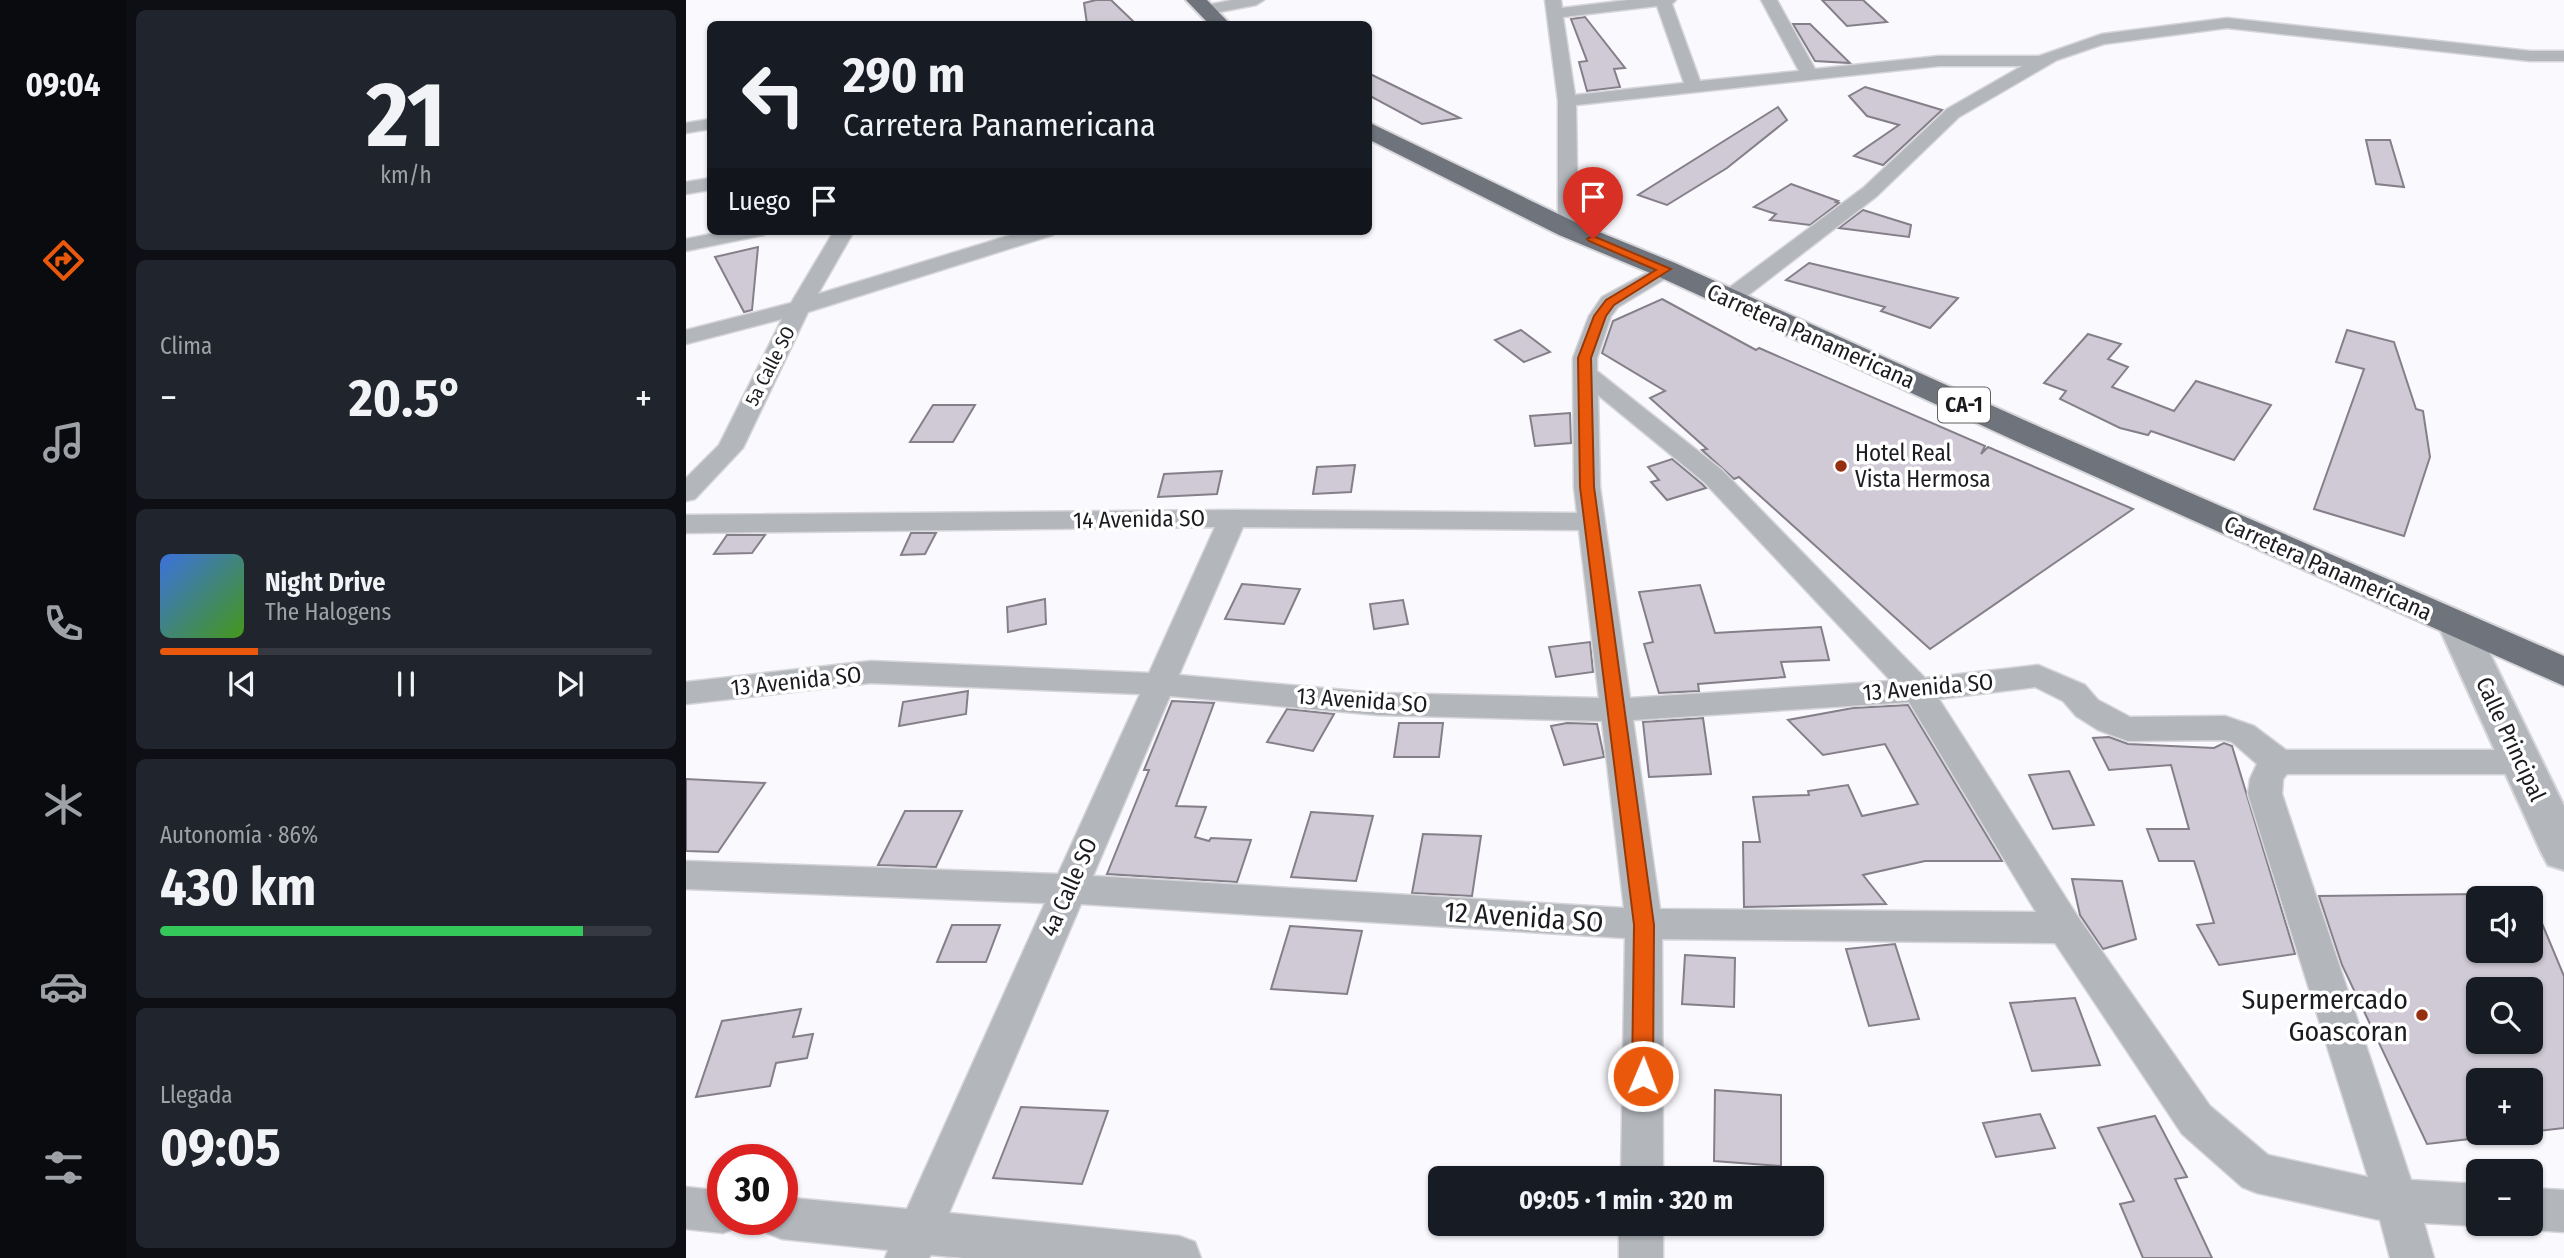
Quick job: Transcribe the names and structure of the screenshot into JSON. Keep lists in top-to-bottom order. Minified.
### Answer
{"streets":{"highway":["Carretera Panamericana","CA-1"],"street":["5a Calle SO","14 Avenida SO","13 Avenida SO","Calle Principal","4a Calle SO","12 Avenida SO"]},"crossings":[["Carretera Panamericana","Calle Principal"],["14 Avenida SO","4a Calle SO"],["13 Avenida SO","4a Calle SO"],["4a Calle SO","12 Avenida SO"]],"places":["Hotel Real Vista Hermosa","Supermercado Goascoran"],"page":{"tabs":"09:04","tile":[["21","km/h"],"Clima",["Autonomía · 86%","430 km"],["Llegada","09:05"]],"turn":["290 m","Carretera Panamericana"],"then":"Luego","heat":["−","20.5°","+"],"song":["Night Drive","The Halogens"],"map_buttons":["+","−"],"limit":"30","trip":"09:05 · 1 min · 320 m"}}
